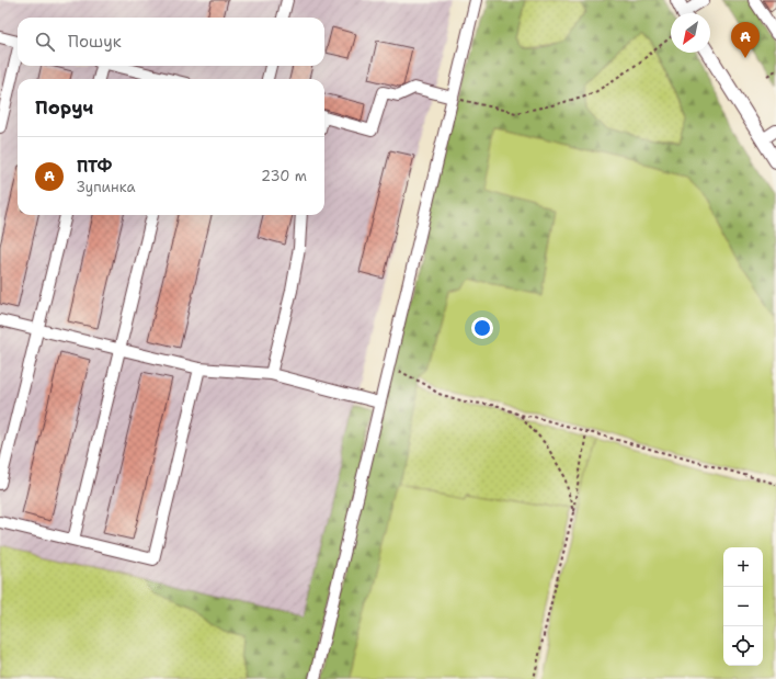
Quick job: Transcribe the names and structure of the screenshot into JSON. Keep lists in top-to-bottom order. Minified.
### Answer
{"north":"bottom left","page":{"search":"Пошук","pins":"A","heading":"Поруч","list":[{"mark":"A","name":"ПТФ","note":"Зупинка","value":"230 m"}],"map_buttons":["+","−"]}}
